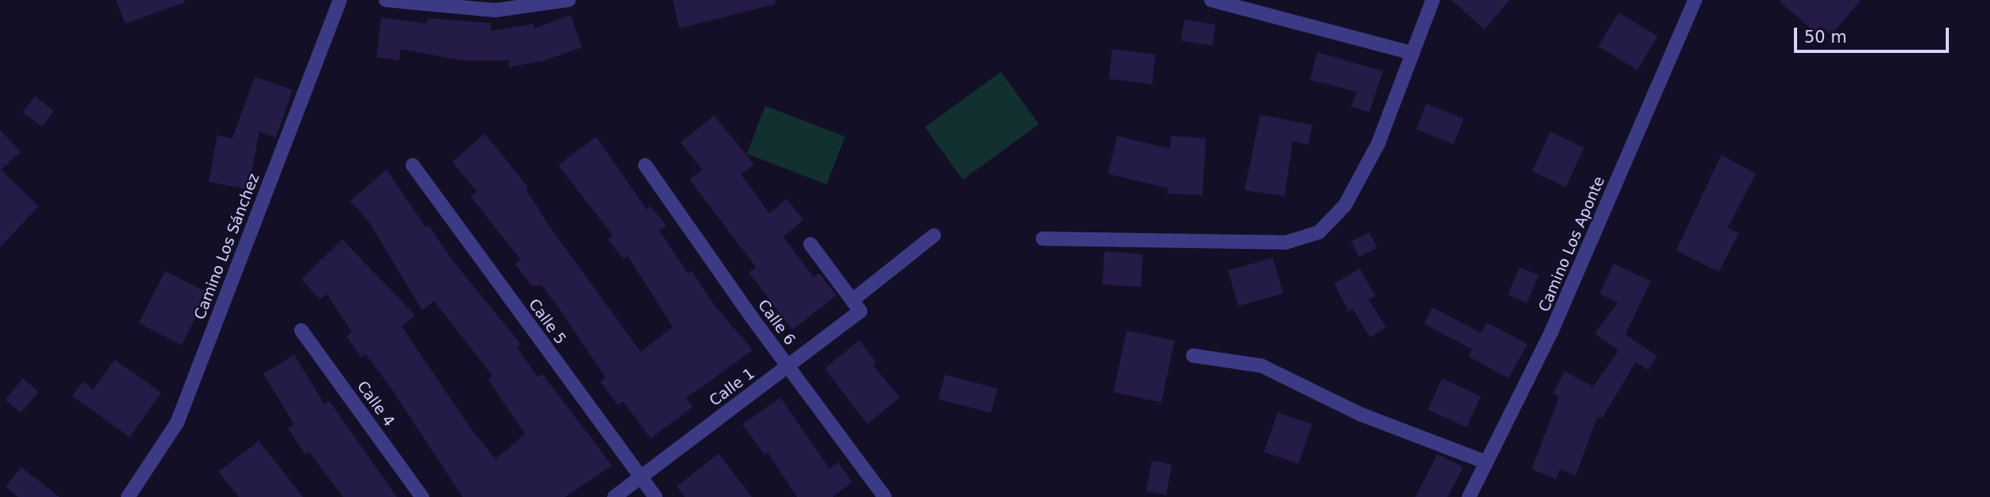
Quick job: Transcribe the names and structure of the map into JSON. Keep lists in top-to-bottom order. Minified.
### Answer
{"streets":{"street":["Camino Los Aponte","Camino Los Sánchez","Calle 5","Calle 6","Calle 1","Calle 4"]},"crossings":[["Calle 5","Calle 1"],["Calle 6","Calle 1"]],"scale_bar":"50 m"}
